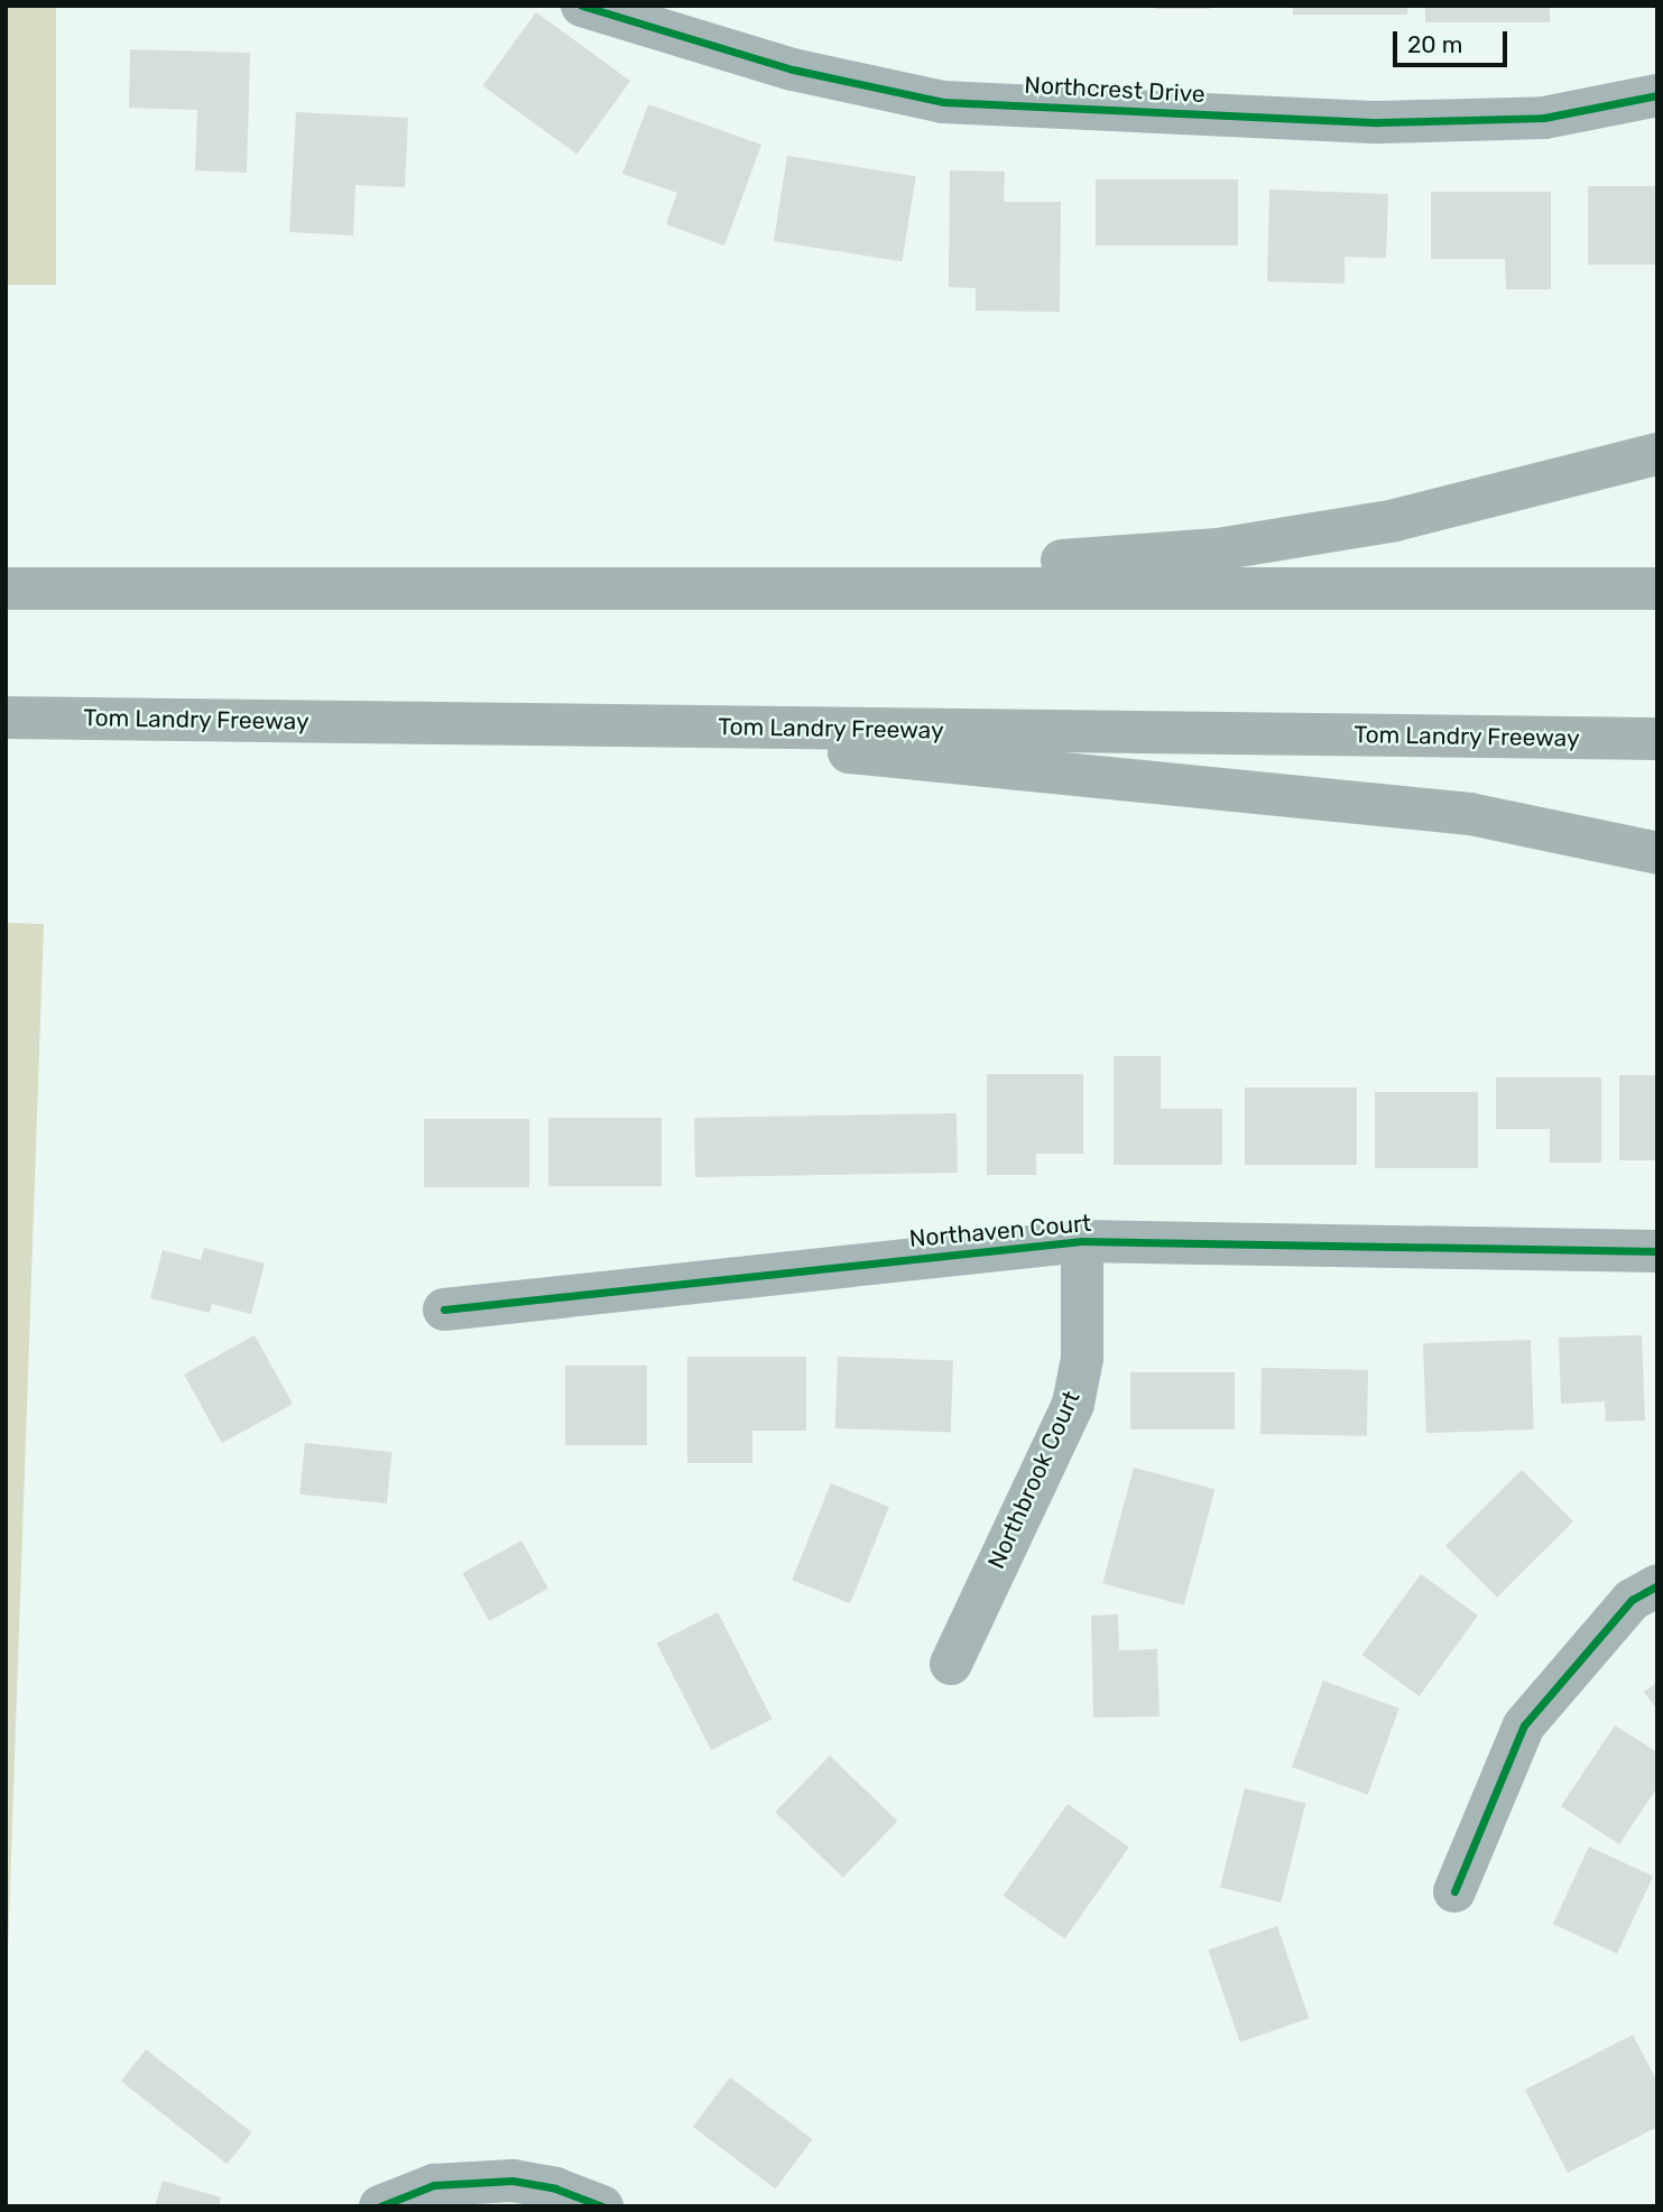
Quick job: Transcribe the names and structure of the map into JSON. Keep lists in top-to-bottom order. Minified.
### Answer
{"streets":{"highway":["Tom Landry Freeway"],"street":["Northcrest Drive","Northaven Court","Northbrook Court"]},"crossings":[["Northaven Court","Northbrook Court"]],"scale_bar":"20 m"}
